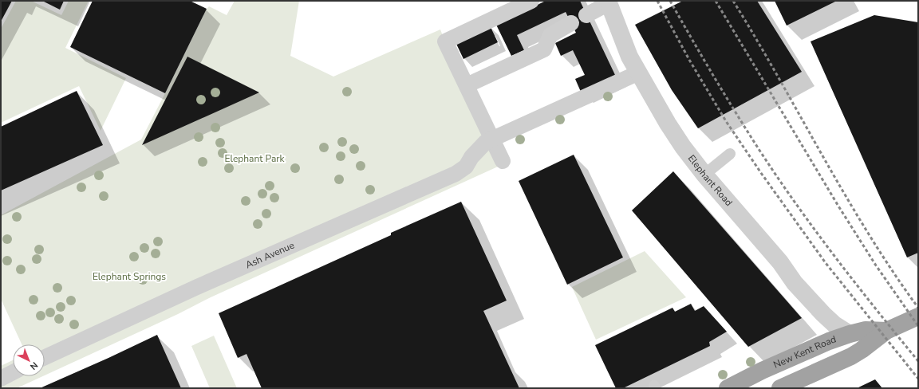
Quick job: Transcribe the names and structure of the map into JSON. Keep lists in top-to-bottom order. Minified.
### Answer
{"streets":{"highway":["New Kent Road"],"street":["Elephant Road","Ash Avenue"]},"crossings":[["Elephant Road","Ash Avenue"],["Elephant Road","New Kent Road"]],"parks":["Elephant Park","Elephant Springs"],"north":"bottom right"}
